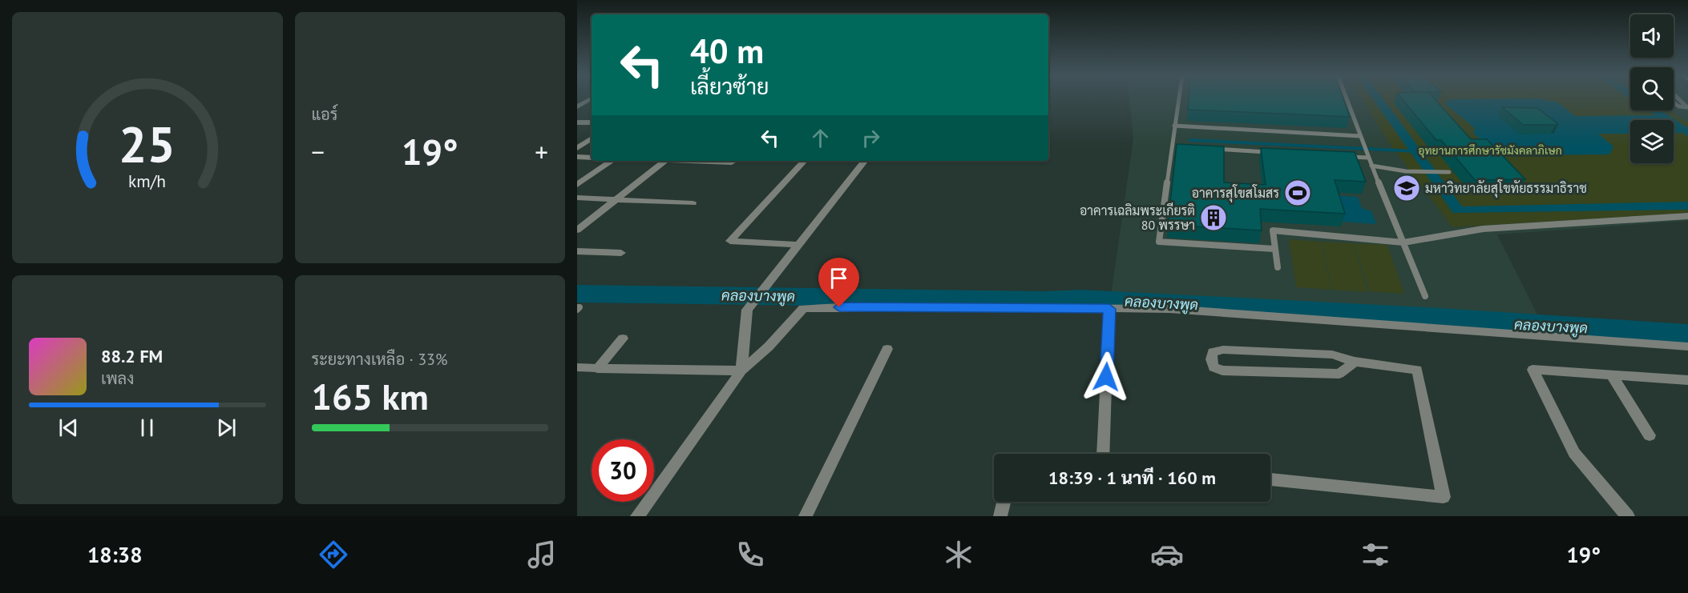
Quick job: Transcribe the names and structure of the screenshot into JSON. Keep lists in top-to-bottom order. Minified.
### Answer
{"water":["คลองบางพูด"],"parks":["อุทยานการศึกษารัชมังคลาภิเษก"],"places":{"school or university":["มหาวิทยาลัยสุโขทัยธรรมาธิราช"],"sports":["อาคารสุโขสโมสร"],"building":["อาคารเฉลิมพระเกียรติ 80 พรรษา"]},"page":{"tile":["แอร์",["ระยะทางเหลือ · 33%","165 km"]],"turn":["40 m","เลี้ยวซ้าย"],"heat":["−","19°","+"],"song":["88.2 FM","เพลง"],"limit":"30","trip":"18:39 · 1 นาที · 160 m","tabs":["18:38","19°"],"gauge":["25","km/h"]}}
